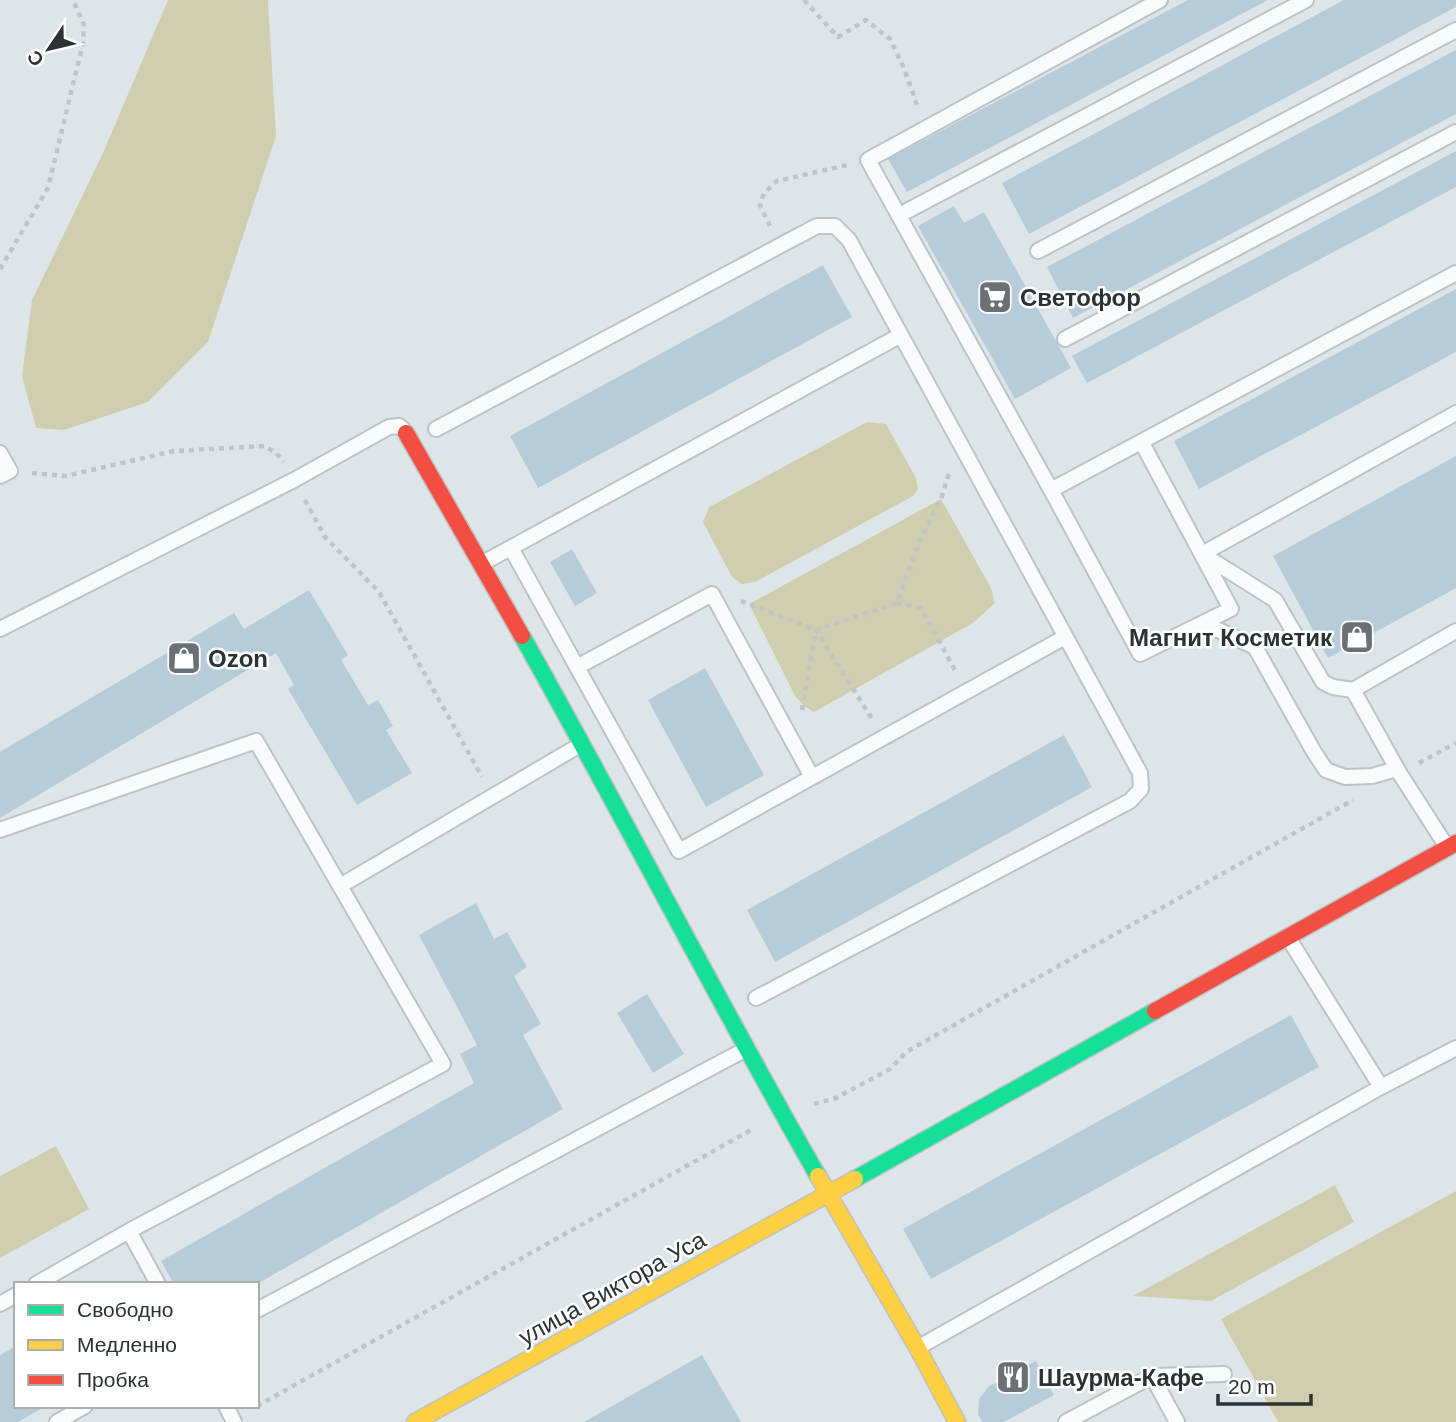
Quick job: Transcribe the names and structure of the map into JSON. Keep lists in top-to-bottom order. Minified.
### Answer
{"streets":{"street":["улица Виктора Уса"]},"places":{"supermarket":["Светофор"],"shop":["Магнит Косметик","Ozon"],"restaurant":["Шаурма-Кафе"]},"legend":["Свободно","Медленно","Пробка"],"scale_bar":"20 m","north":"bottom left"}
